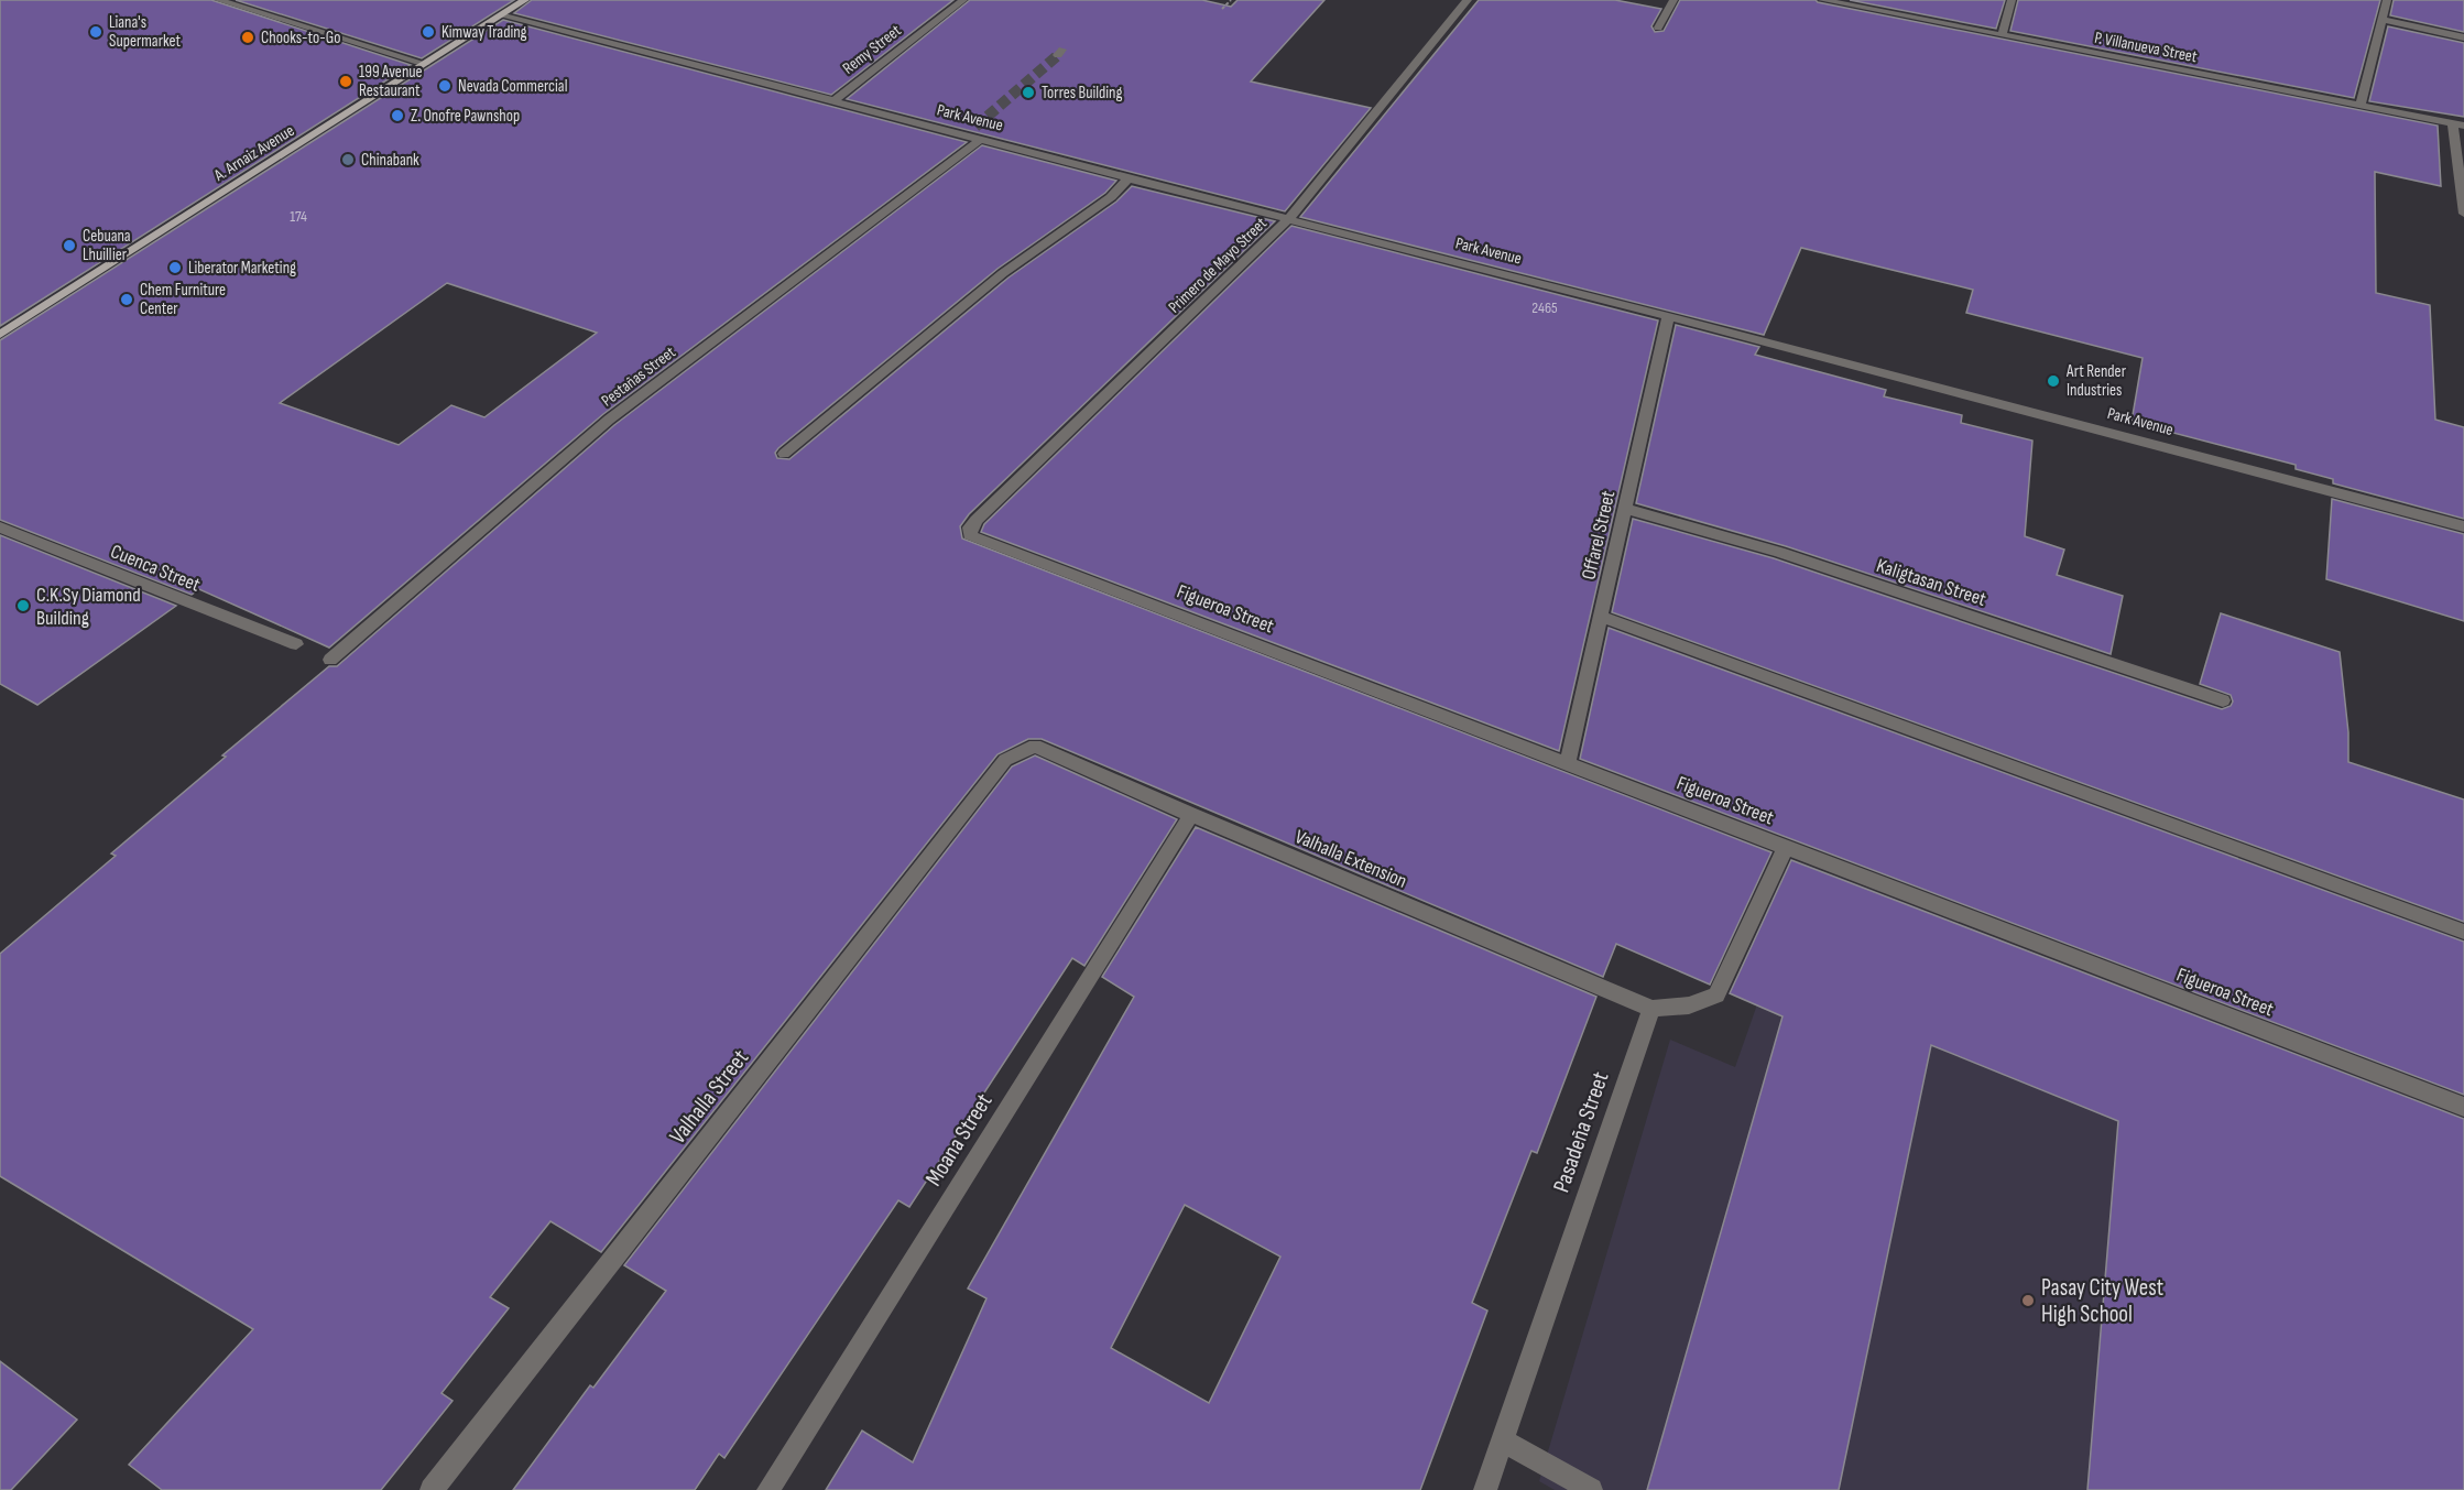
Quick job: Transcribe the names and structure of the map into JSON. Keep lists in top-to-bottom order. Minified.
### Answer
{"streets":{"main road":["A. Arnaiz Avenue"],"street":["P. Villanueva Street","Remy Street","Park Avenue","Primero de Mayo Street","Pestañas Street","Offarel Street","Cuenca Street","Kaligtasan Street","Figueroa Street","Valhalla Extension","Valhalla Street","Pasadeña Street","Moana Street"]},"crossings":[["Remy Street","Park Avenue"],["Park Avenue","A. Arnaiz Avenue"],["Park Avenue","Primero de Mayo Street"],["Park Avenue","Pestañas Street"],["Park Avenue","Offarel Street"],["Primero de Mayo Street","Figueroa Street"],["Offarel Street","Kaligtasan Street"],["Offarel Street","Figueroa Street"],["Valhalla Extension","Valhalla Street"],["Valhalla Extension","Pasadeña Street"],["Valhalla Extension","Moana Street"]],"places":["Liana's Supermarket","Kimway Trading","Chooks-to-Go","199 Avenue Restaurant","Nevada Commercial","Torres Building","Z. Onofre Pawnshop","Chinabank","Cebuana Lhuillier","Liberator Marketing","Chem Furniture Center","Art Render Industries","C.K.Sy Diamond Building","Pasay City West High School"],"house_numbers":["174","2465"]}
